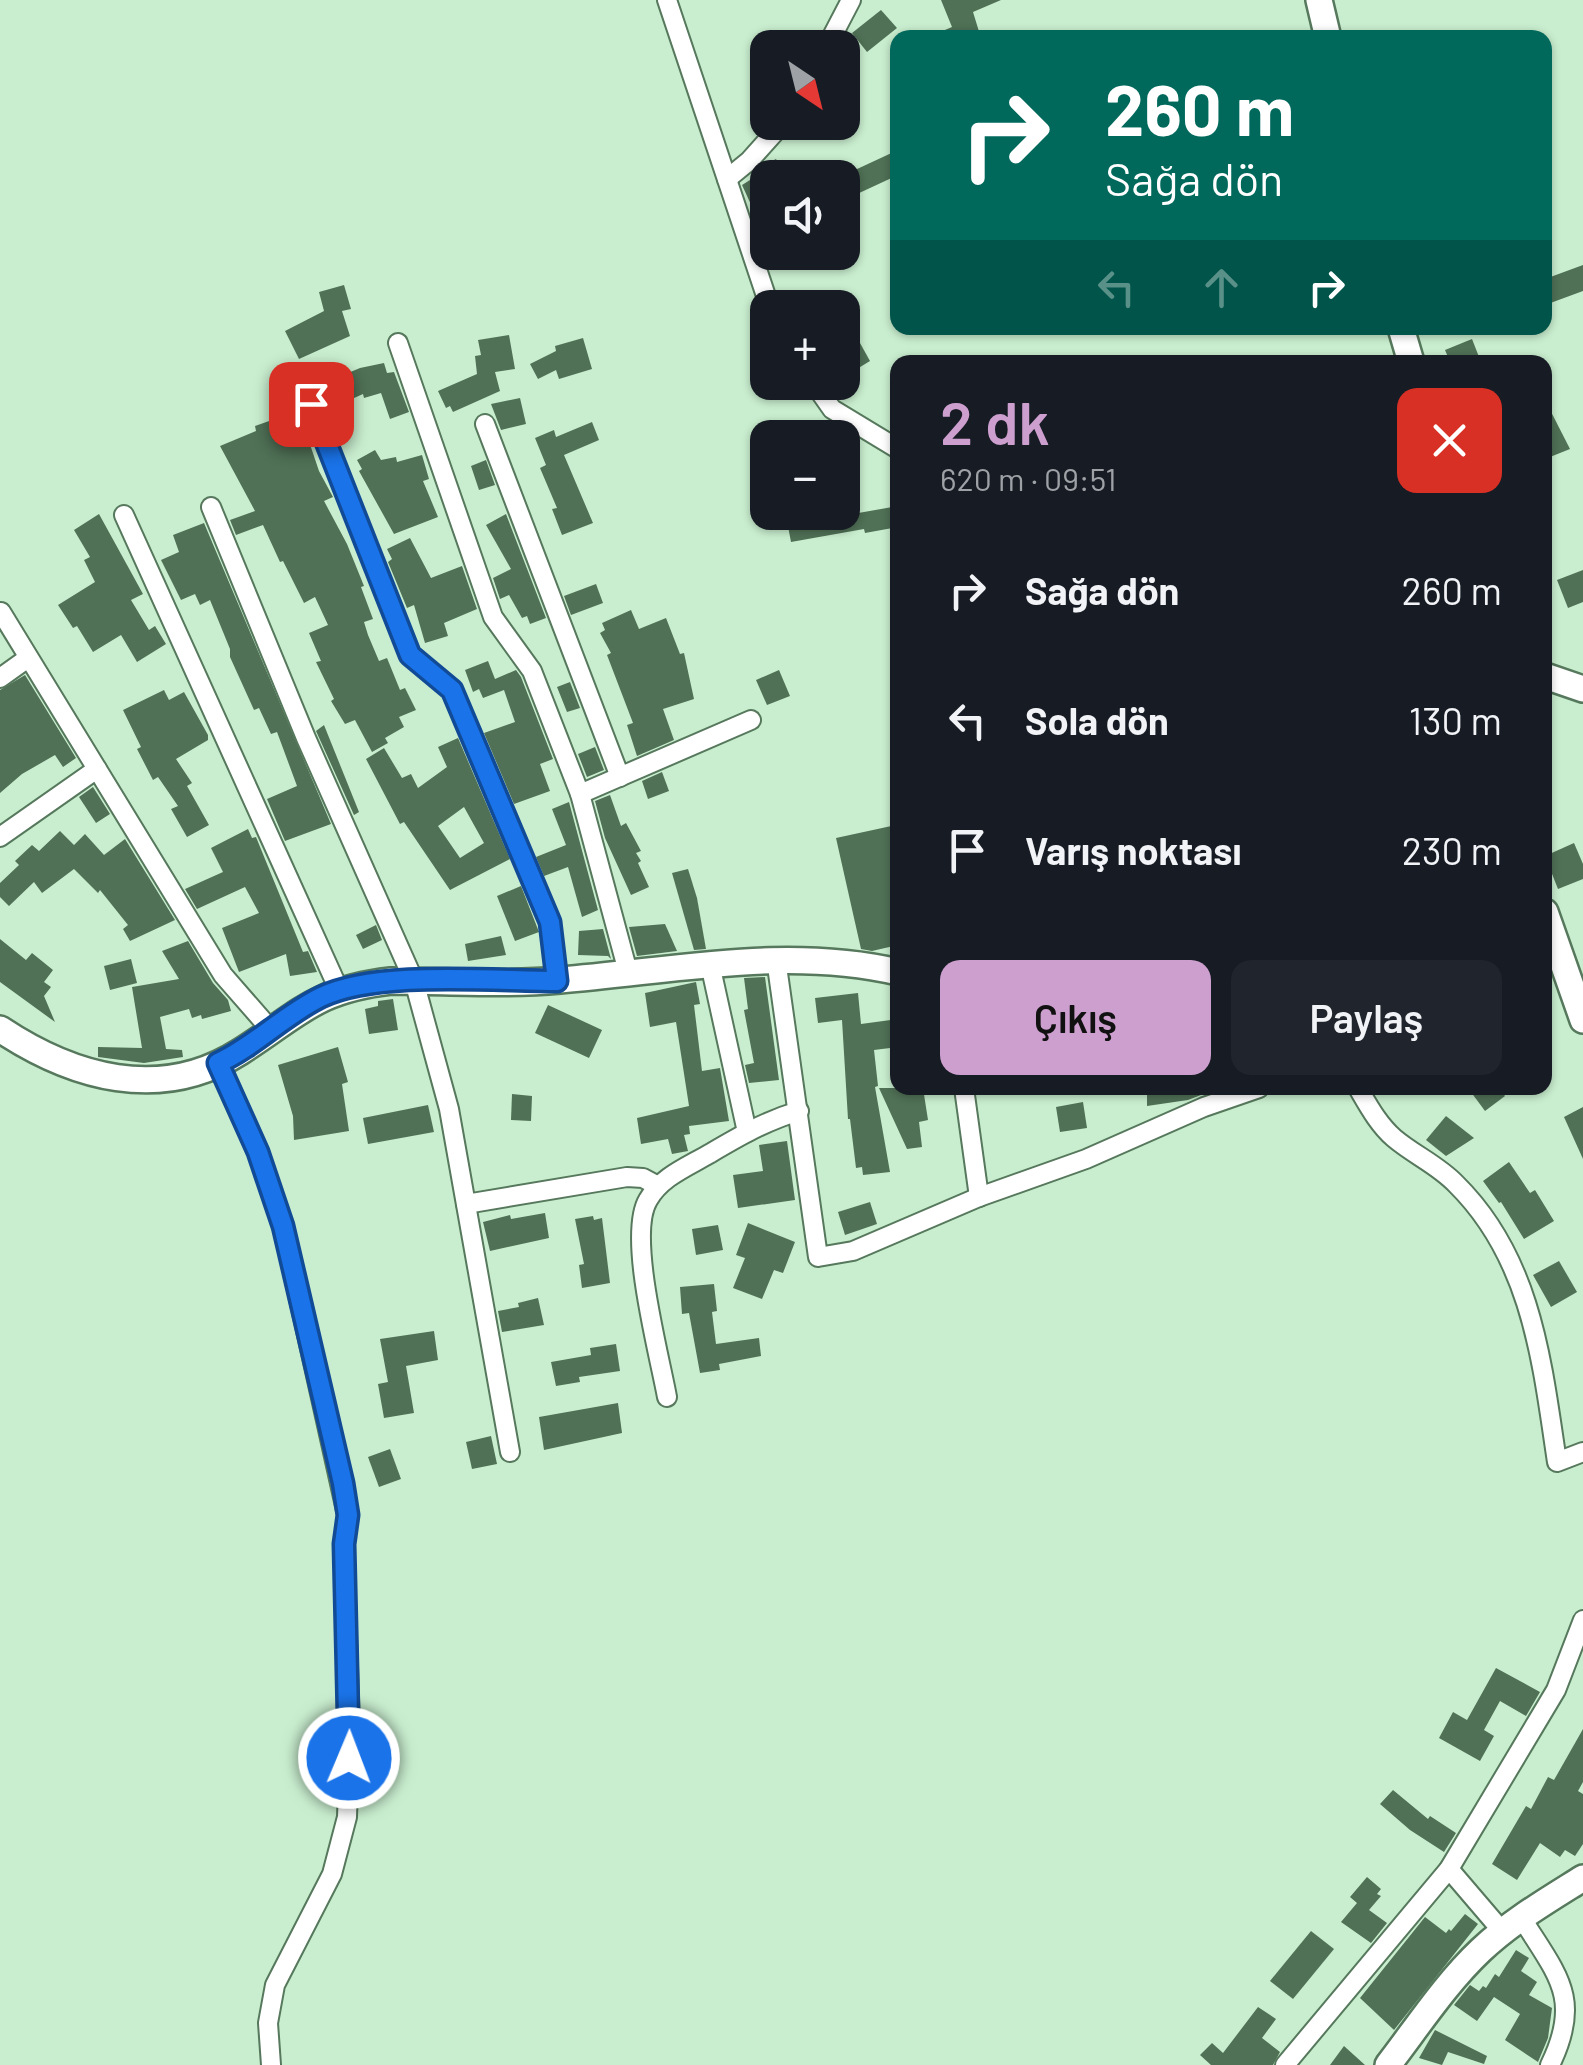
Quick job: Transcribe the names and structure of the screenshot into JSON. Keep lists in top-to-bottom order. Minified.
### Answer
{"north":"bottom right","page":{"map_buttons":["+","−"],"turn":["260 m","Sağa dön"],"heading":["2 dk","620 m · 09:51"],"list":[{"name":"Sağa dön","value":"260 m"},{"name":"Sola dön","value":"130 m"},{"name":"Varış noktası","value":"230 m"}],"buttons":["Çıkış","Paylaş"]}}
